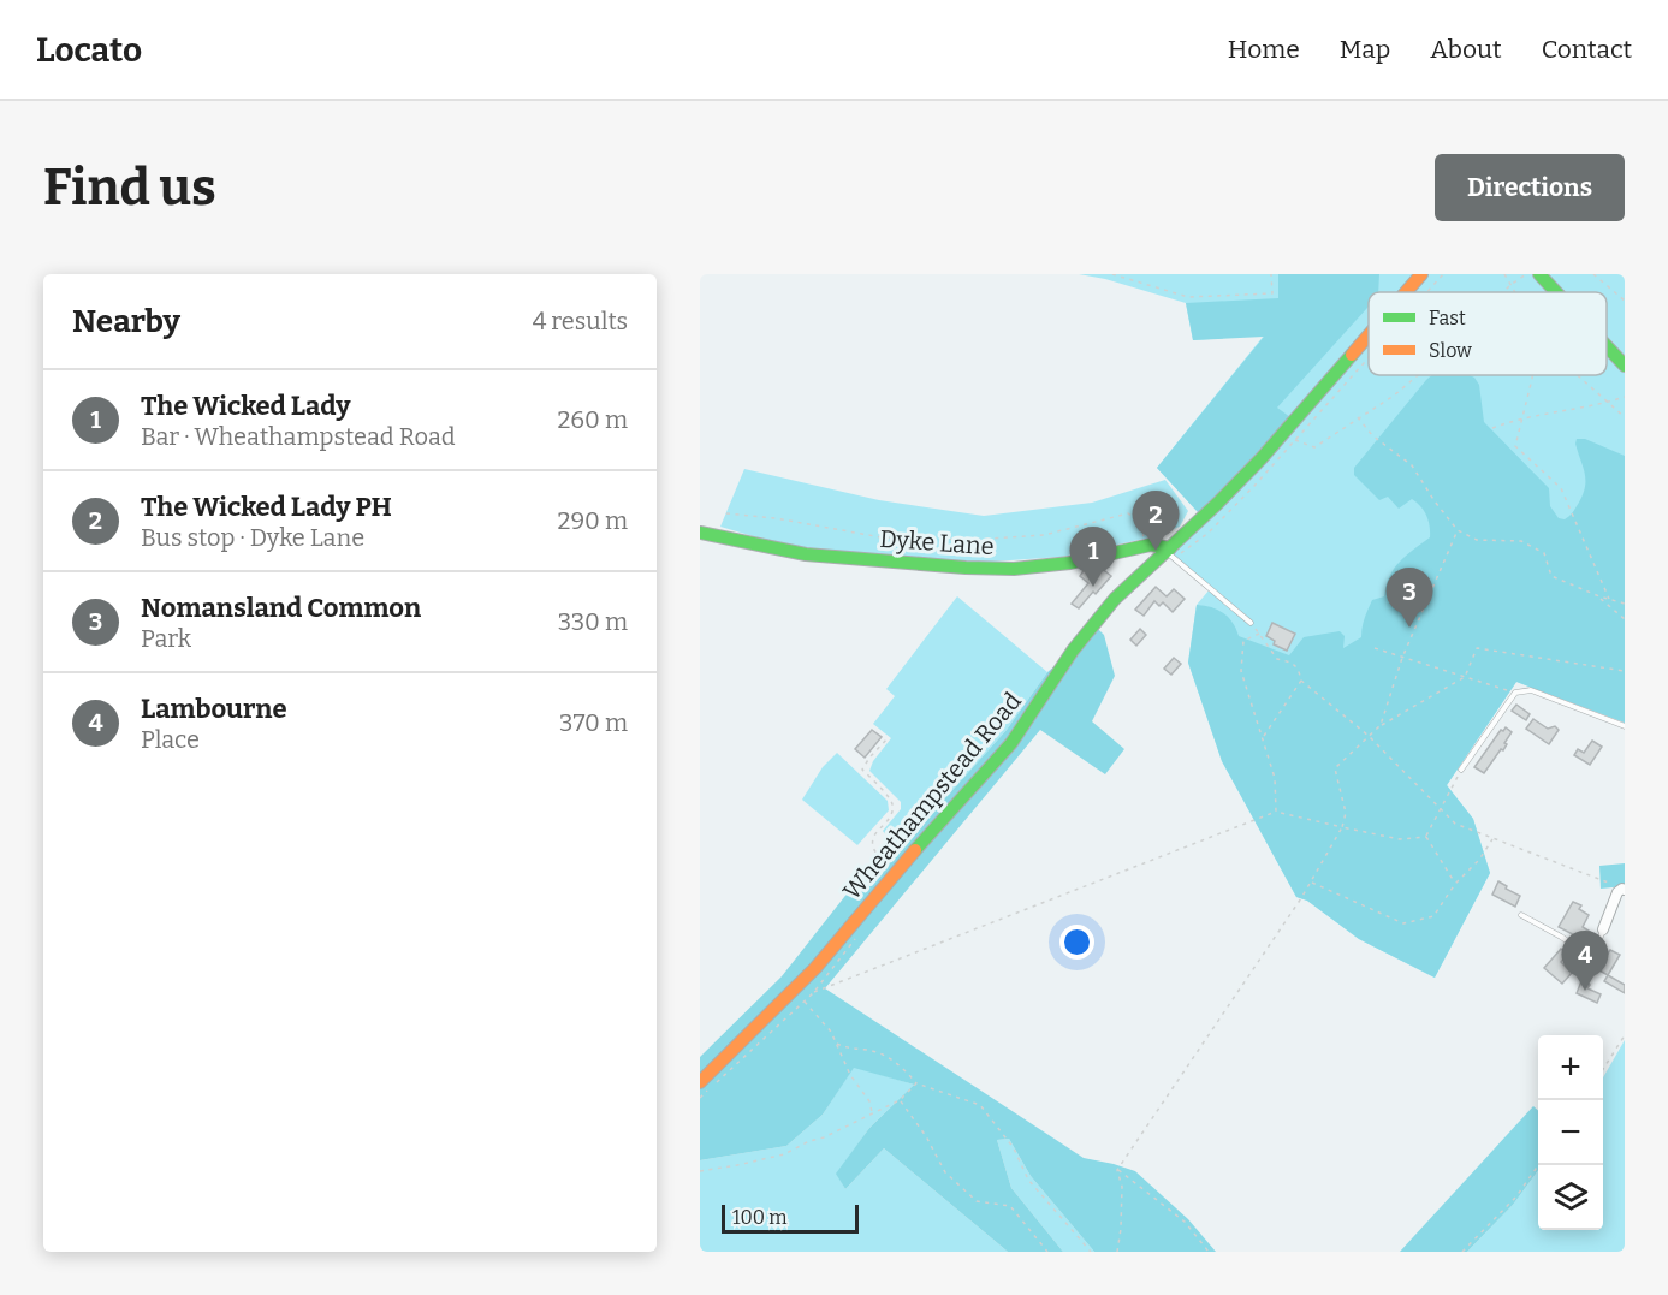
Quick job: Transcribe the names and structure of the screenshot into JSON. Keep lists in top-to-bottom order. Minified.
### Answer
{"streets":{"main road":["Dyke Lane","Wheathampstead Road"]},"crossings":[["Dyke Lane","Wheathampstead Road"]],"legend":["Fast","Slow"],"scale_bar":"100 m","page":{"header":"Locato","nav":["Home","Map","About","Contact"],"buttons":"Directions","title":"Find us","heading":["Nearby","4 results"],"list":[{"mark":"1","name":"The Wicked Lady","note":"Bar · Wheathampstead Road","value":"260 m"},{"mark":"2","name":"The Wicked Lady PH","note":"Bus stop · Dyke Lane","value":"290 m"},{"mark":"3","name":"Nomansland Common","note":"Park","value":"330 m"},{"mark":"4","name":"Lambourne","note":"Place","value":"370 m"}],"pins":["2","1","3","4"],"map_buttons":["+","−"],"scale":"100 m"}}
